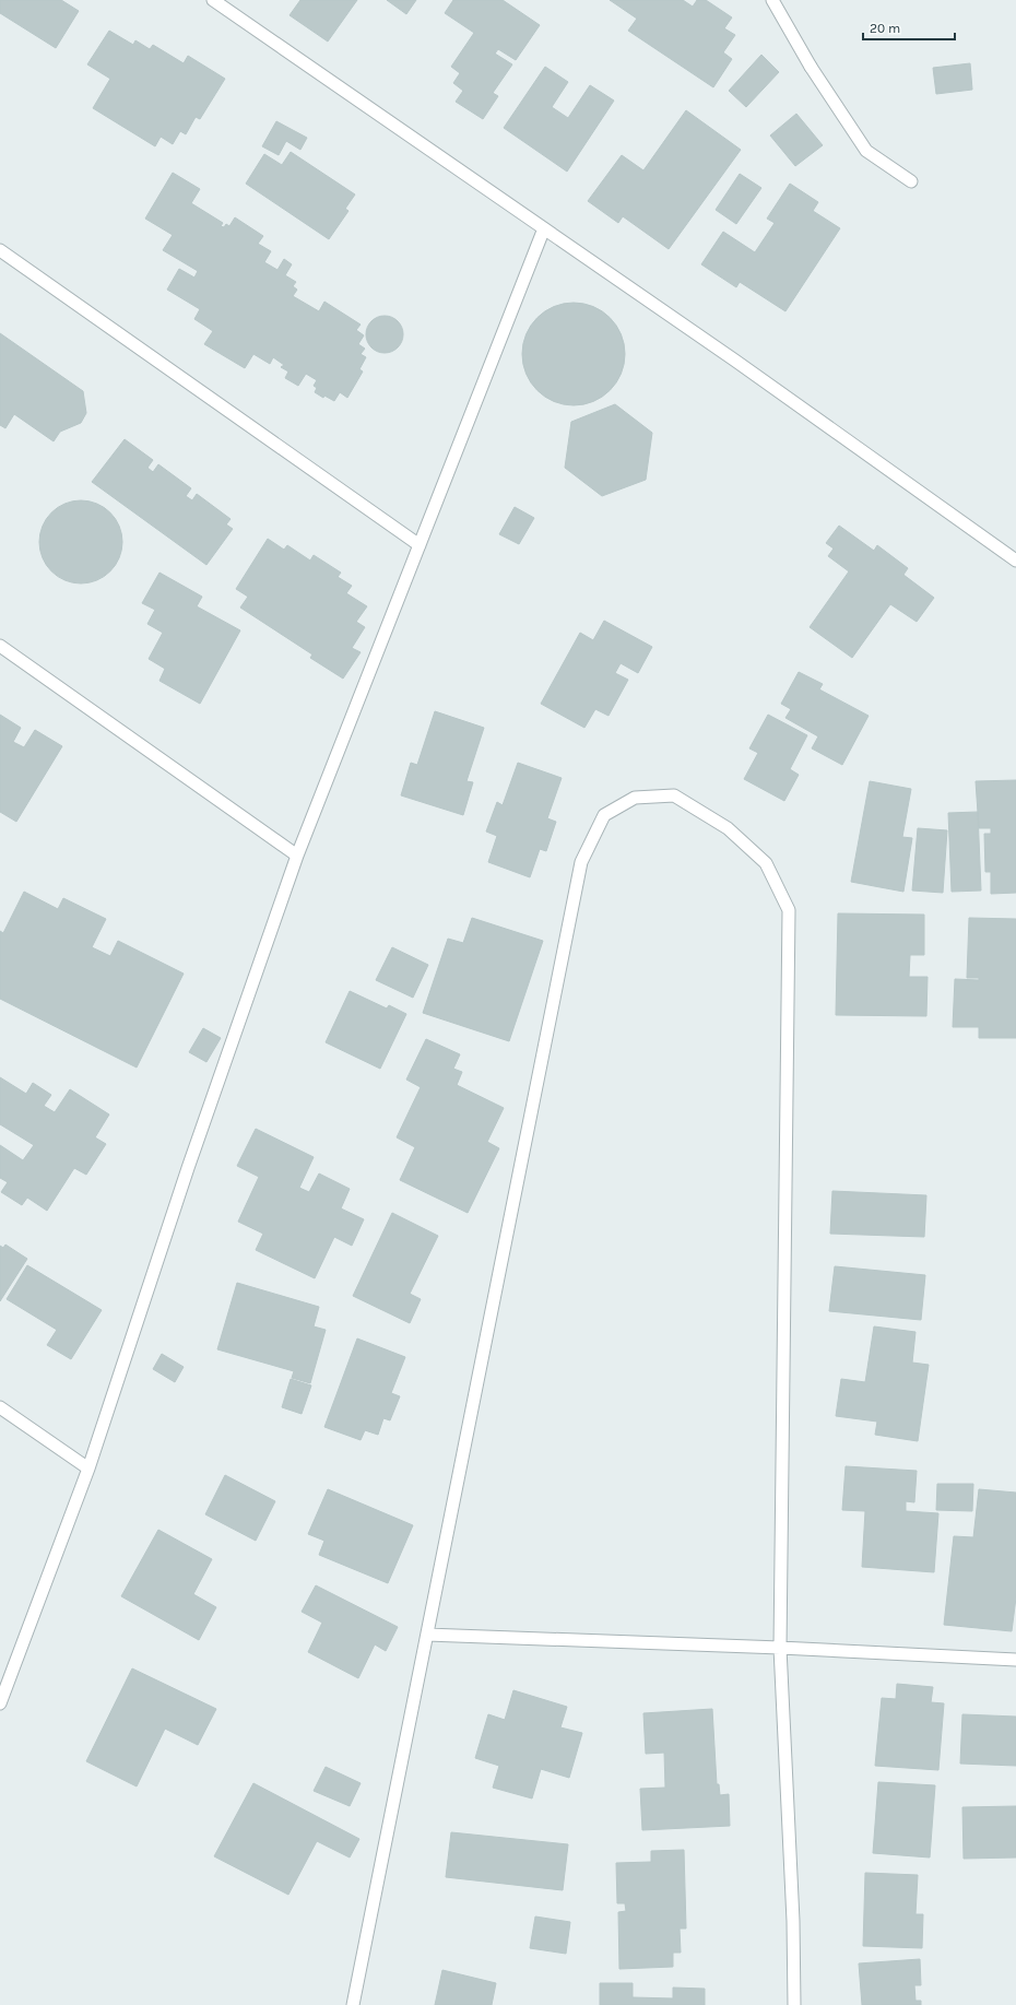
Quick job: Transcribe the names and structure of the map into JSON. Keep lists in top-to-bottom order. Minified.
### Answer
{"scale_bar":"20 m"}
